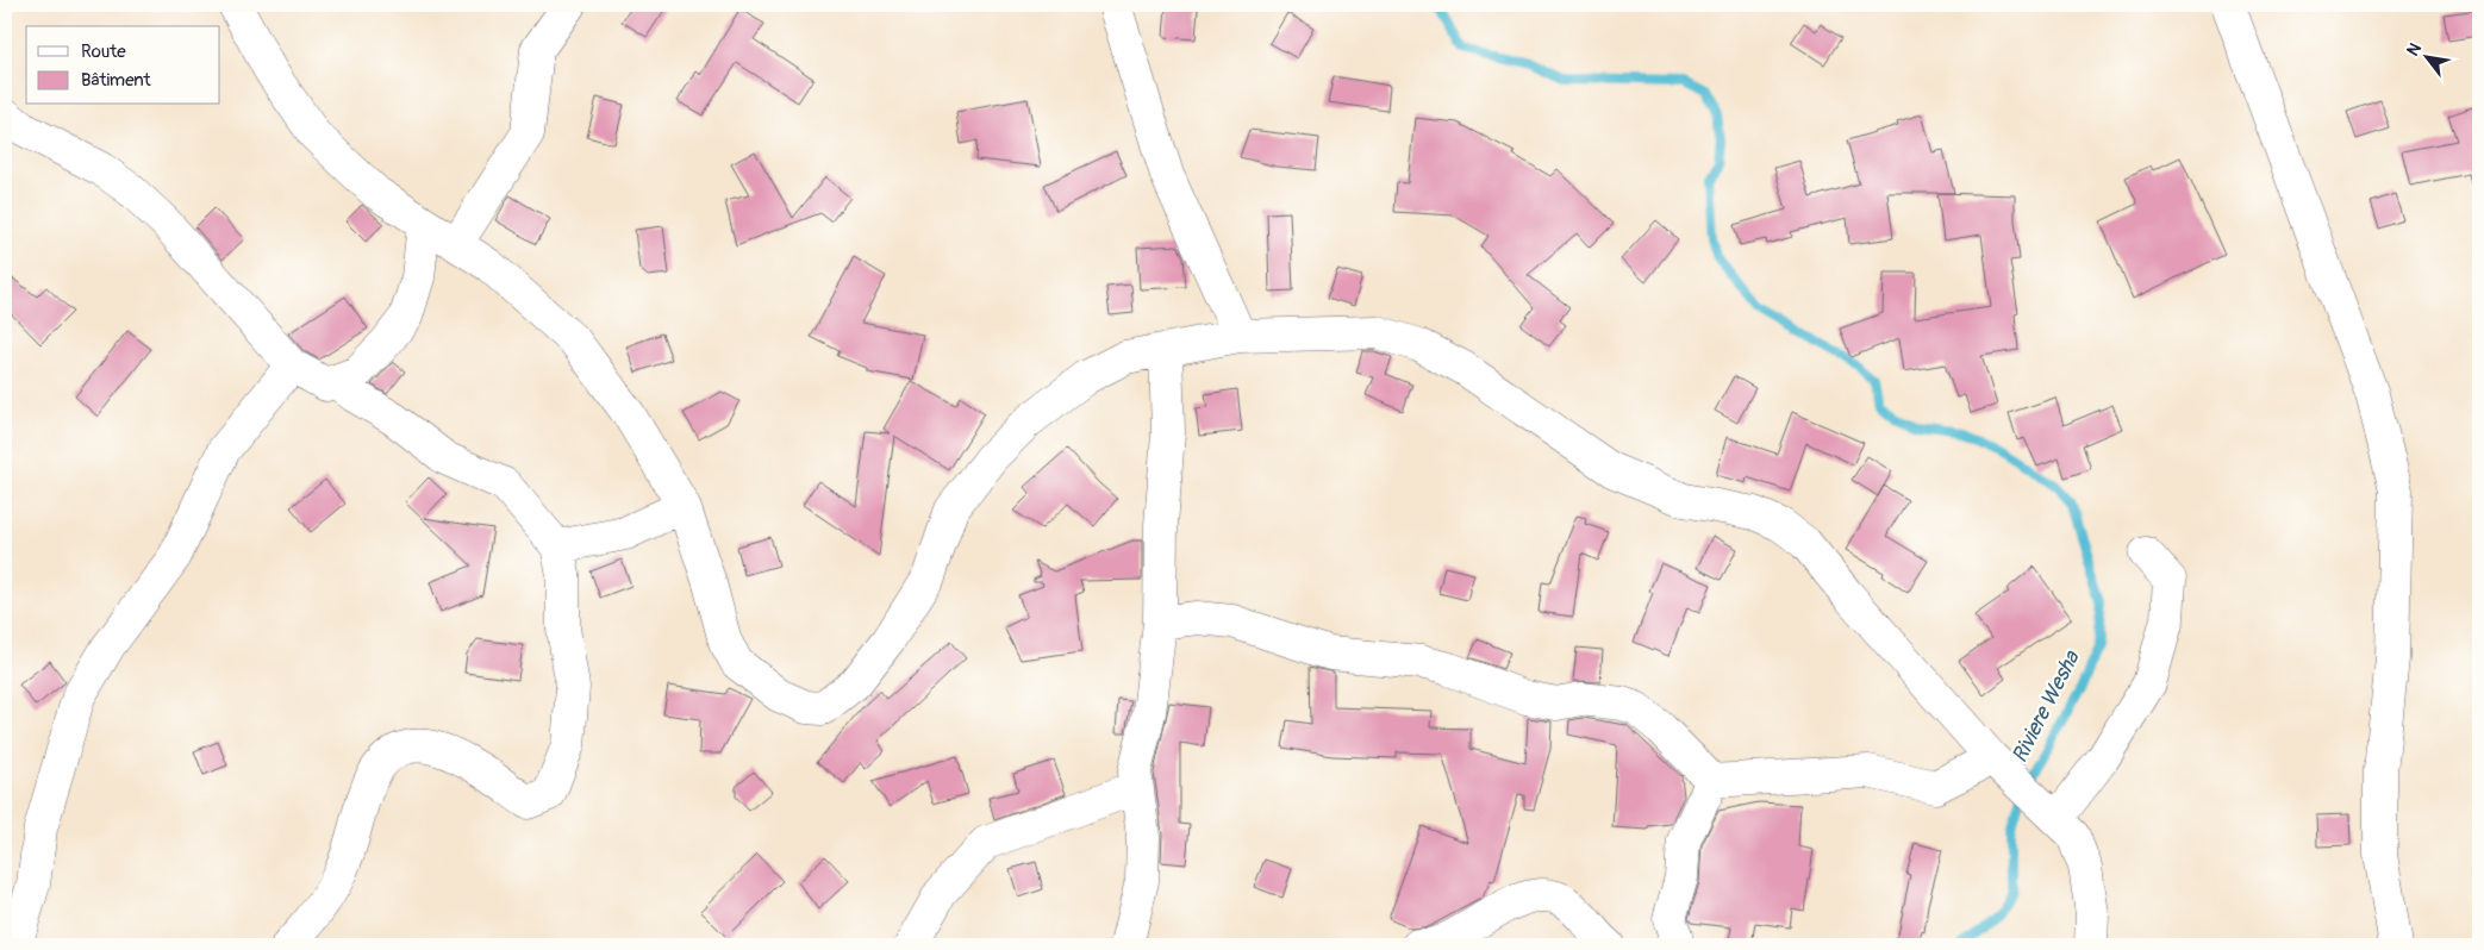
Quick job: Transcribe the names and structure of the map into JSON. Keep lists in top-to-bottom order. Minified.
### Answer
{"water":["Riviere Wesha"],"legend":["Route","Bâtiment"],"north":"top left"}
